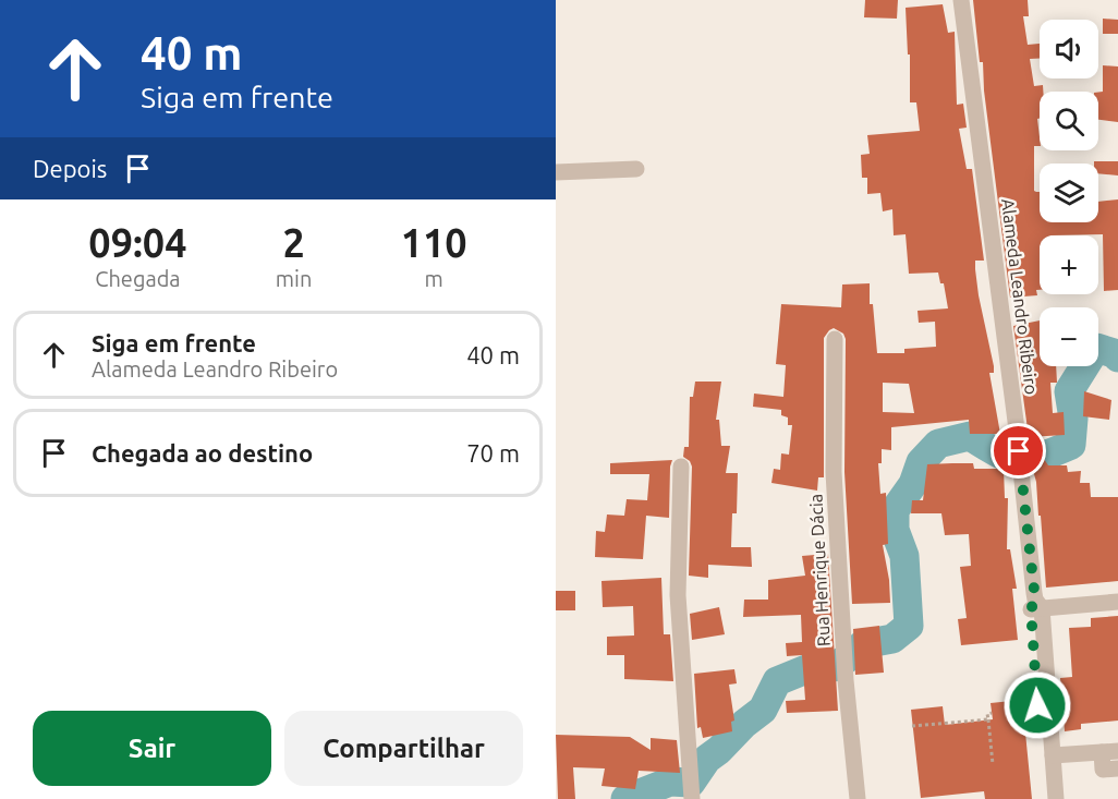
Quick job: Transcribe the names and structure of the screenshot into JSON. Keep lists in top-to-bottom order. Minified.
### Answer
{"streets":{"street":["Alameda Leandro Ribeiro","Rua Henrique Dácia"]},"page":{"turn":["40 m","Siga em frente"],"map_buttons":["+","−"],"then":"Depois","eta":["09:04","Chegada","2","min","110","m"],"list":[{"name":"Siga em frente","note":"Alameda Leandro Ribeiro","value":"40 m"},{"name":"Chegada ao destino","value":"70 m"}],"buttons":["Sair","Compartilhar"]}}
